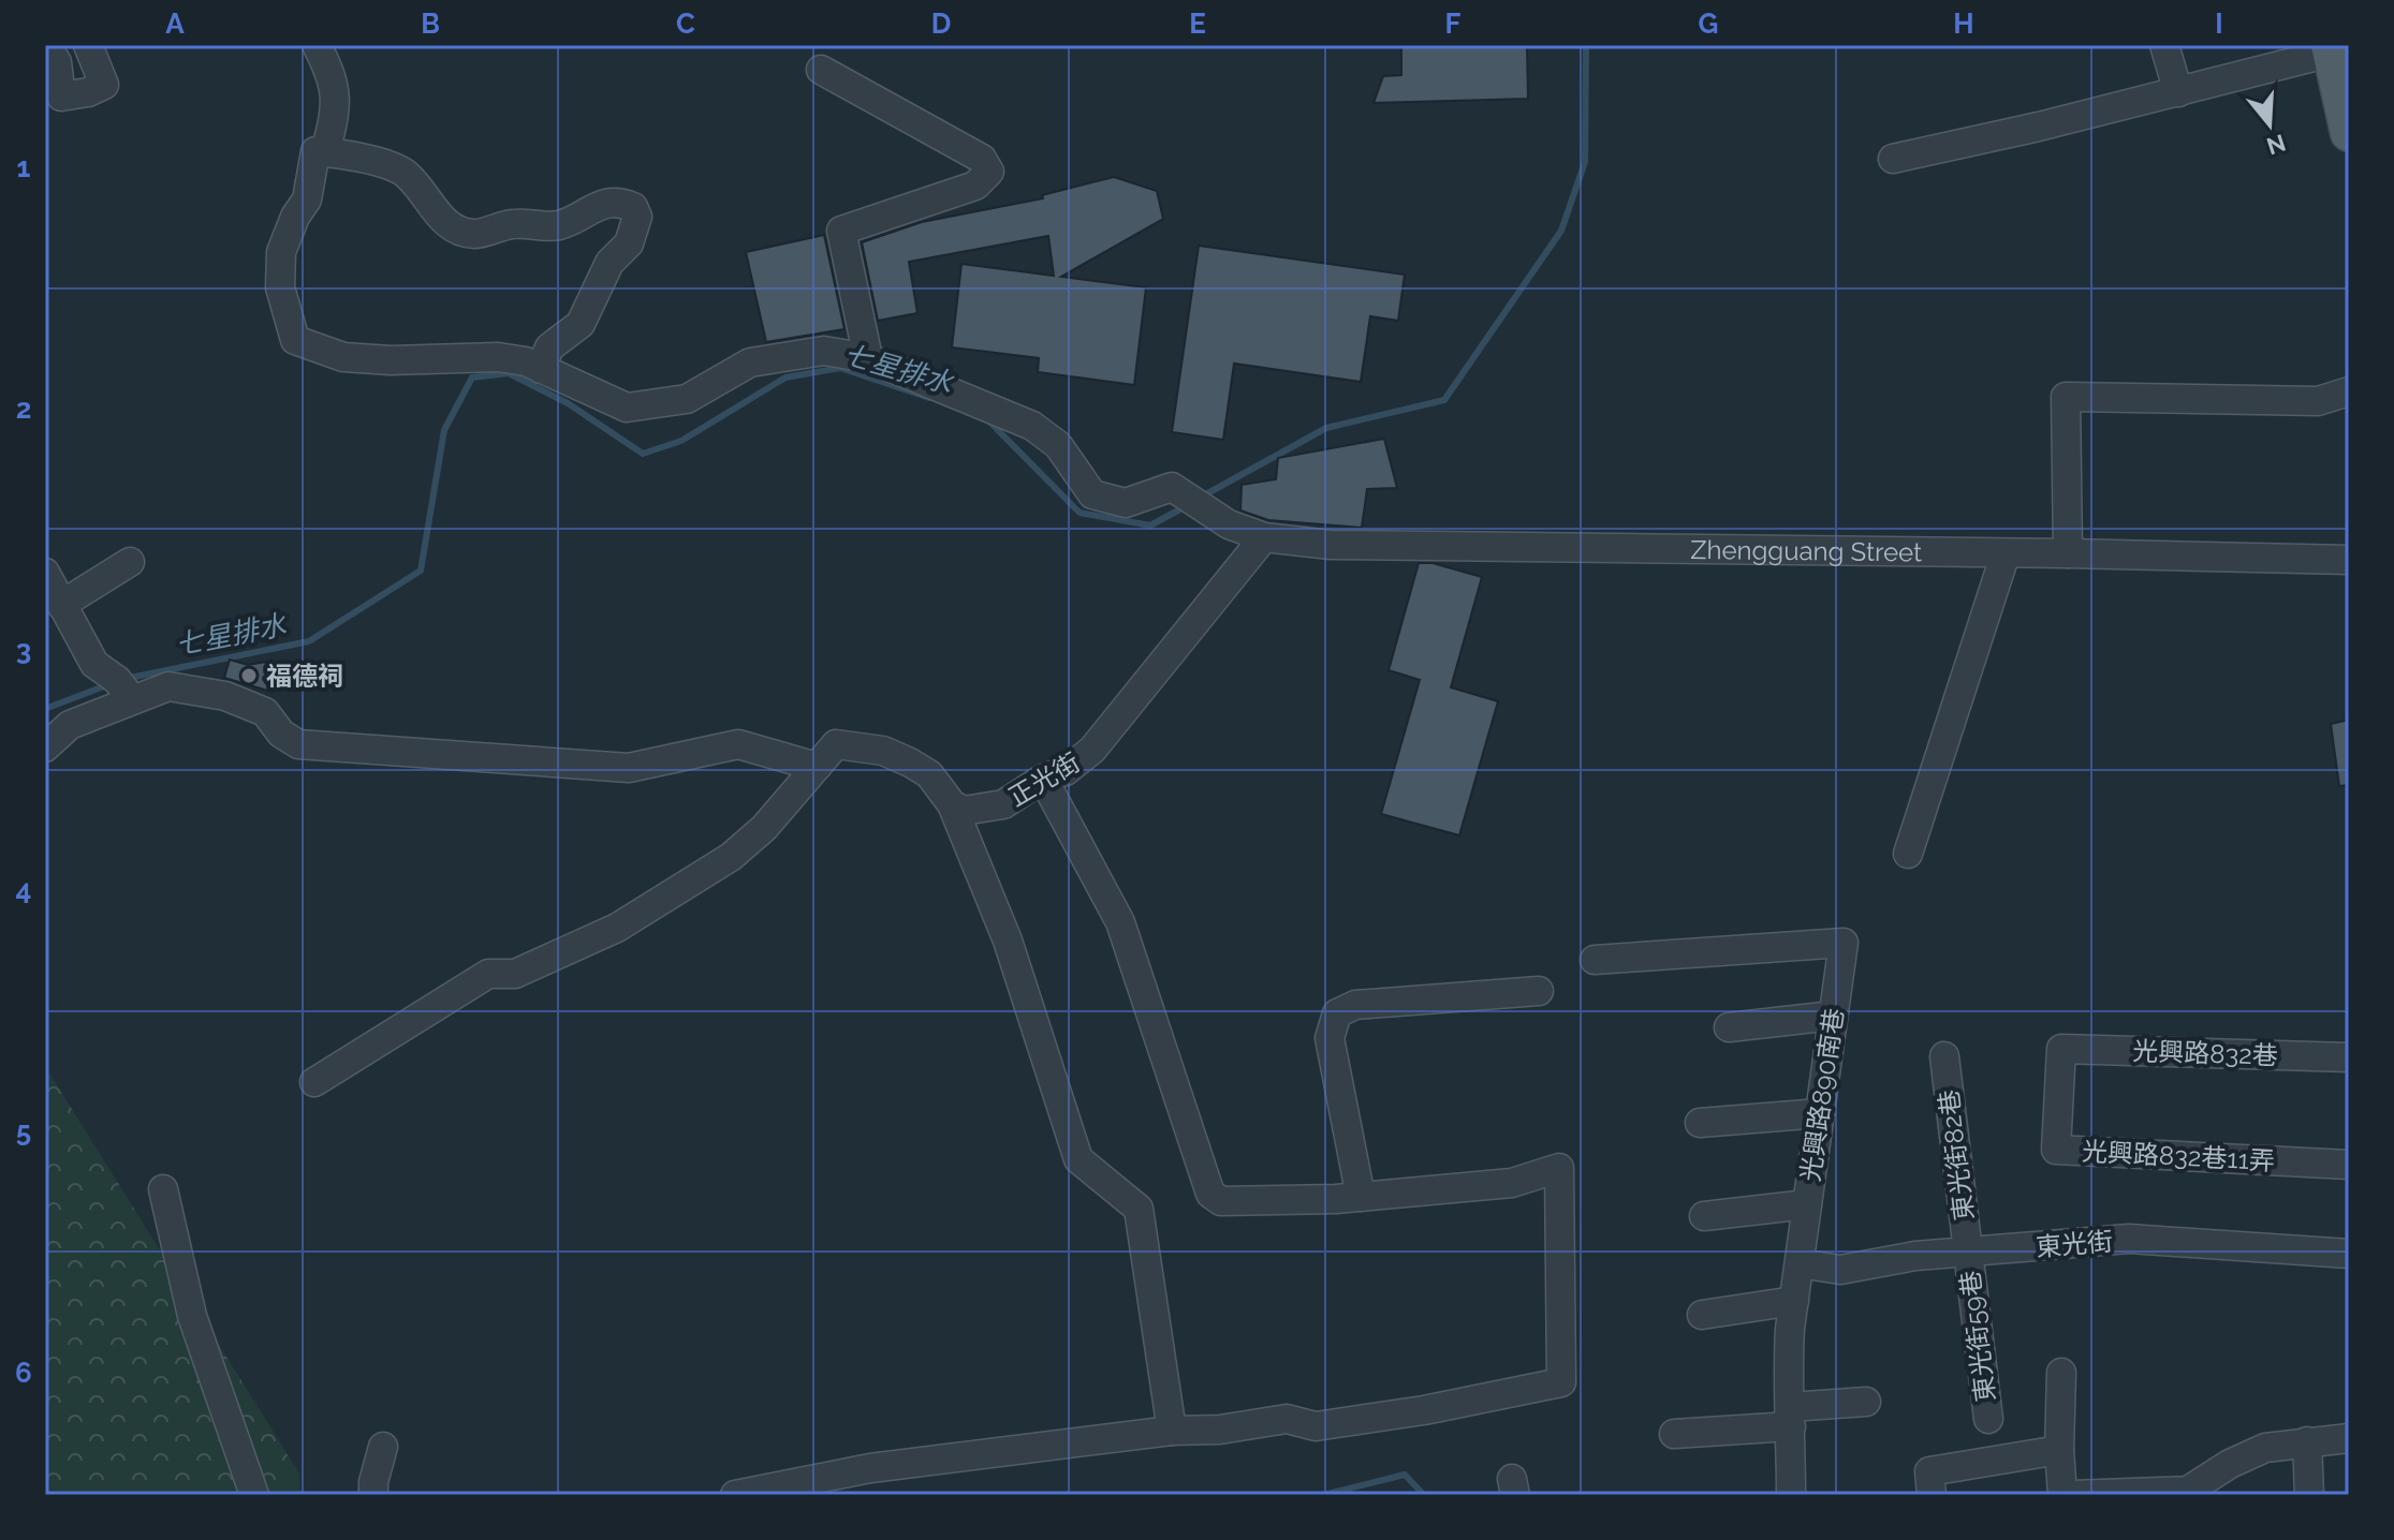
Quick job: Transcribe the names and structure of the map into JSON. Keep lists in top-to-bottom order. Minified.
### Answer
{"streets":{"street":["Zhengguang Street","正光街","光興路832巷","光興路890南巷","東光街82巷","光興路832巷11弄","東光街","東光街59巷"]},"crossings":[["Zhengguang Street","正光街"],["光興路832巷","光興路832巷11弄"],["光興路890南巷","東光街"],["東光街82巷","東光街"],["東光街82巷","東光街59巷"],["東光街","東光街59巷"]],"water":["七星排水"],"places":["福德祠"],"north":"bottom","grid":{"columns":["A","B","C","D","E","F","G","H","I"],"rows":["1","2","3","4","5","6"]}}
